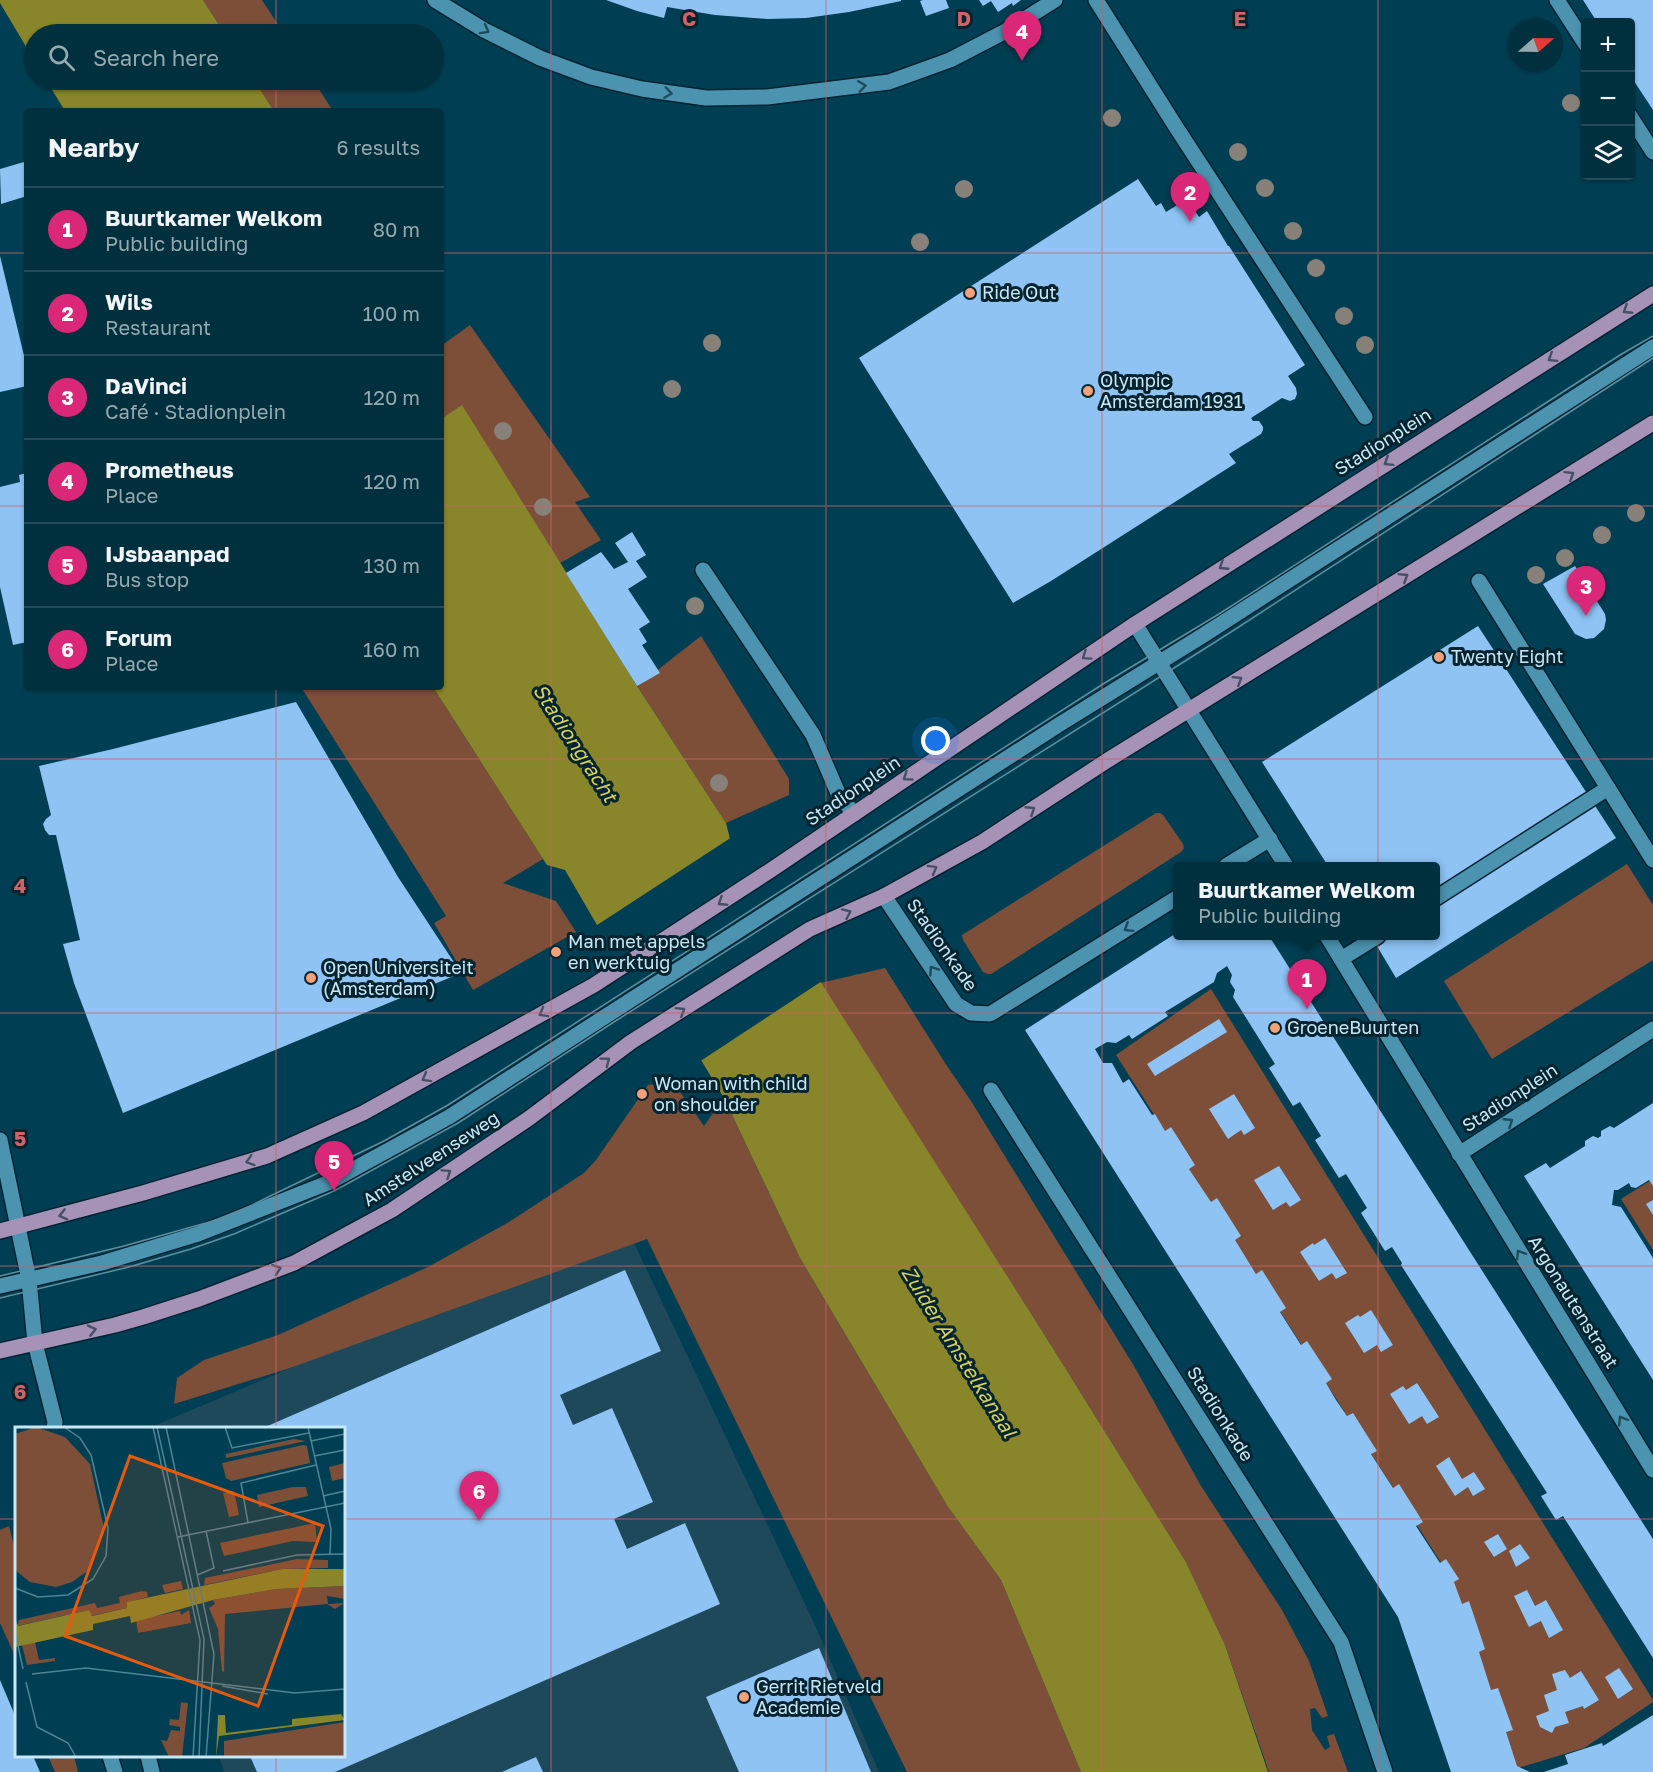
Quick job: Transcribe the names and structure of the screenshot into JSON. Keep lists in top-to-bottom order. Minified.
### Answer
{"streets":{"main road":["Stadionplein","Amstelveenseweg"],"street":["Stadionkade","Argonautenstraat"]},"crossings":[["Stadionplein","Argonautenstraat"],["Stadionkade","Amstelveenseweg"]],"one_way":["Argonautenstraat"],"water":["Stadiongracht","Zuider Amstelkanaal"],"places":["Ride Out","Olympic Amsterdam 1931","Twenty Eight","Man met appels en werktuig","Open Universiteit (Amsterdam)","GroeneBuurten","Woman with child on shoulder","Gerrit Rietveld Academie"],"north":"right","page":{"pins":["4","2","3","1","5","6"],"map_buttons":["+","−"],"search":"Search here","heading":["Nearby","6 results"],"list":[{"mark":"1","name":"Buurtkamer Welkom","note":"Public building","value":"80 m"},{"mark":"2","name":"Wils","note":"Restaurant","value":"100 m"},{"mark":"3","name":"DaVinci","note":"Café · Stadionplein","value":"120 m"},{"mark":"4","name":"Prometheus","note":"Place","value":"120 m"},{"mark":"5","name":"IJsbaanpad","note":"Bus stop","value":"130 m"},{"mark":"6","name":"Forum","note":"Place","value":"160 m"}],"popup":["Buurtkamer Welkom","Public building"]},"grid":{"columns":["C","D","E"],"rows":["4","5","6"]}}
